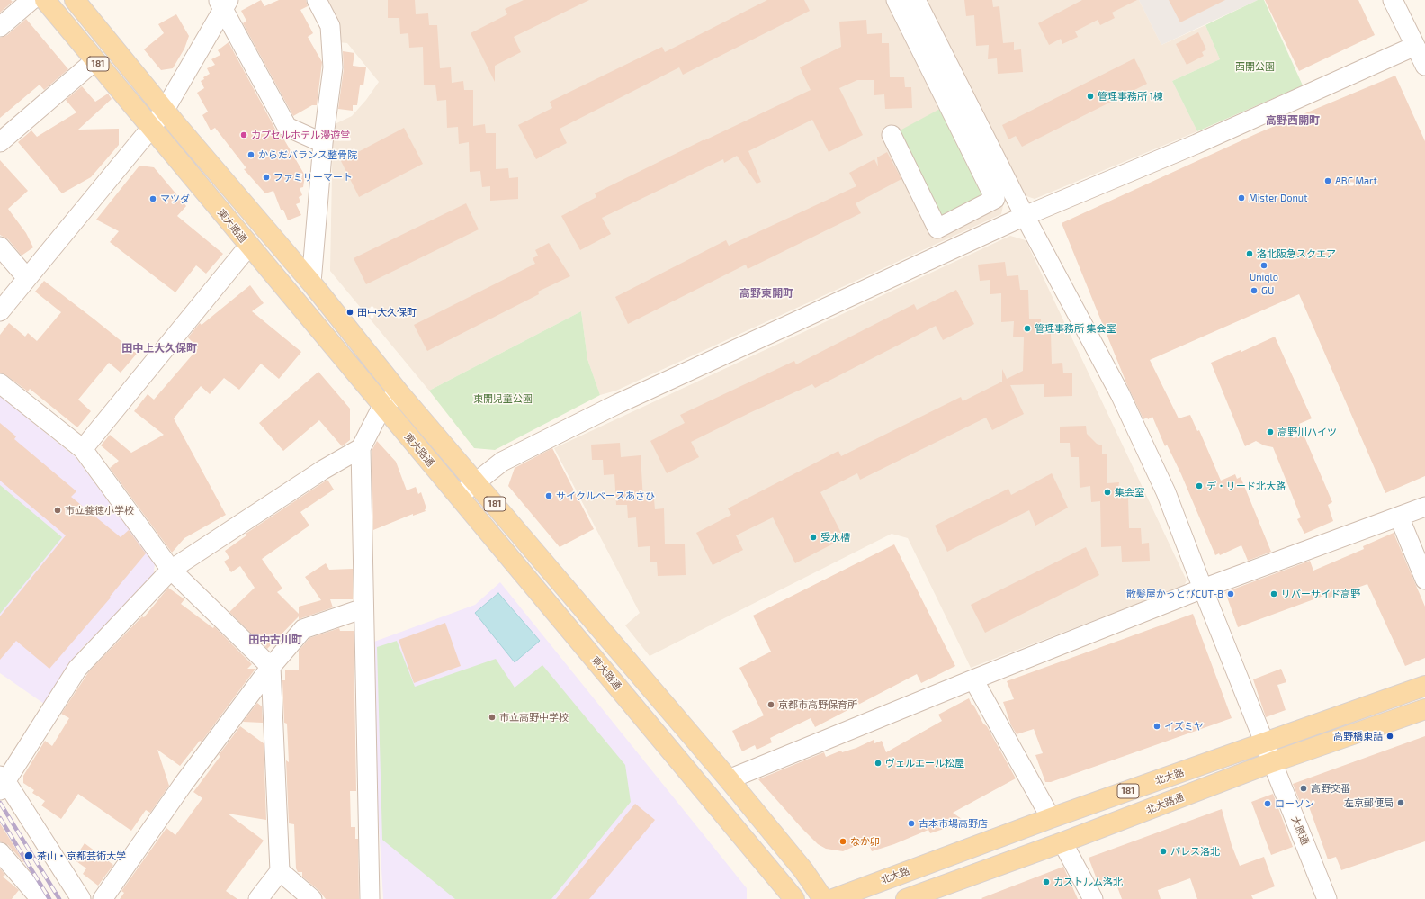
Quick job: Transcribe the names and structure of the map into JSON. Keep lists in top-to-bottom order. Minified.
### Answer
{"streets":{"main road":["181","東大路通","北大路","北大路通"],"street":["大原通"]},"crossings":[["北大路","大原通"],["北大路通","大原通"]],"districts":["高野西開町","高野東開町","田中上大久保町","田中古川町"],"parks":["西開公園","東開児童公園"],"places":["管理事務所 1棟","カプセルホテル漫遊堂","からだバランス整骨院","ファミリーマート","ABC Mart","Mister Donut","マツダ","洛北阪急スクエア","Uniqlo","GU","田中大久保町","管理事務所 集会室","高野川ハイツ","デ・リード北大路","集会室","サイクルベースあさひ","市立養徳小学校","受水槽","散髪屋かっとびCUT-B","リバーサイド高野","京都市高野保育所","市立高野中学校","イズミヤ","高野橋東詰","ヴェルエール松屋","高野交番","左京郵便局","ローソン","古本市場高野店","なか卯","パレス洛北","茶山・京都芸術大学","カストルム洛北"]}
